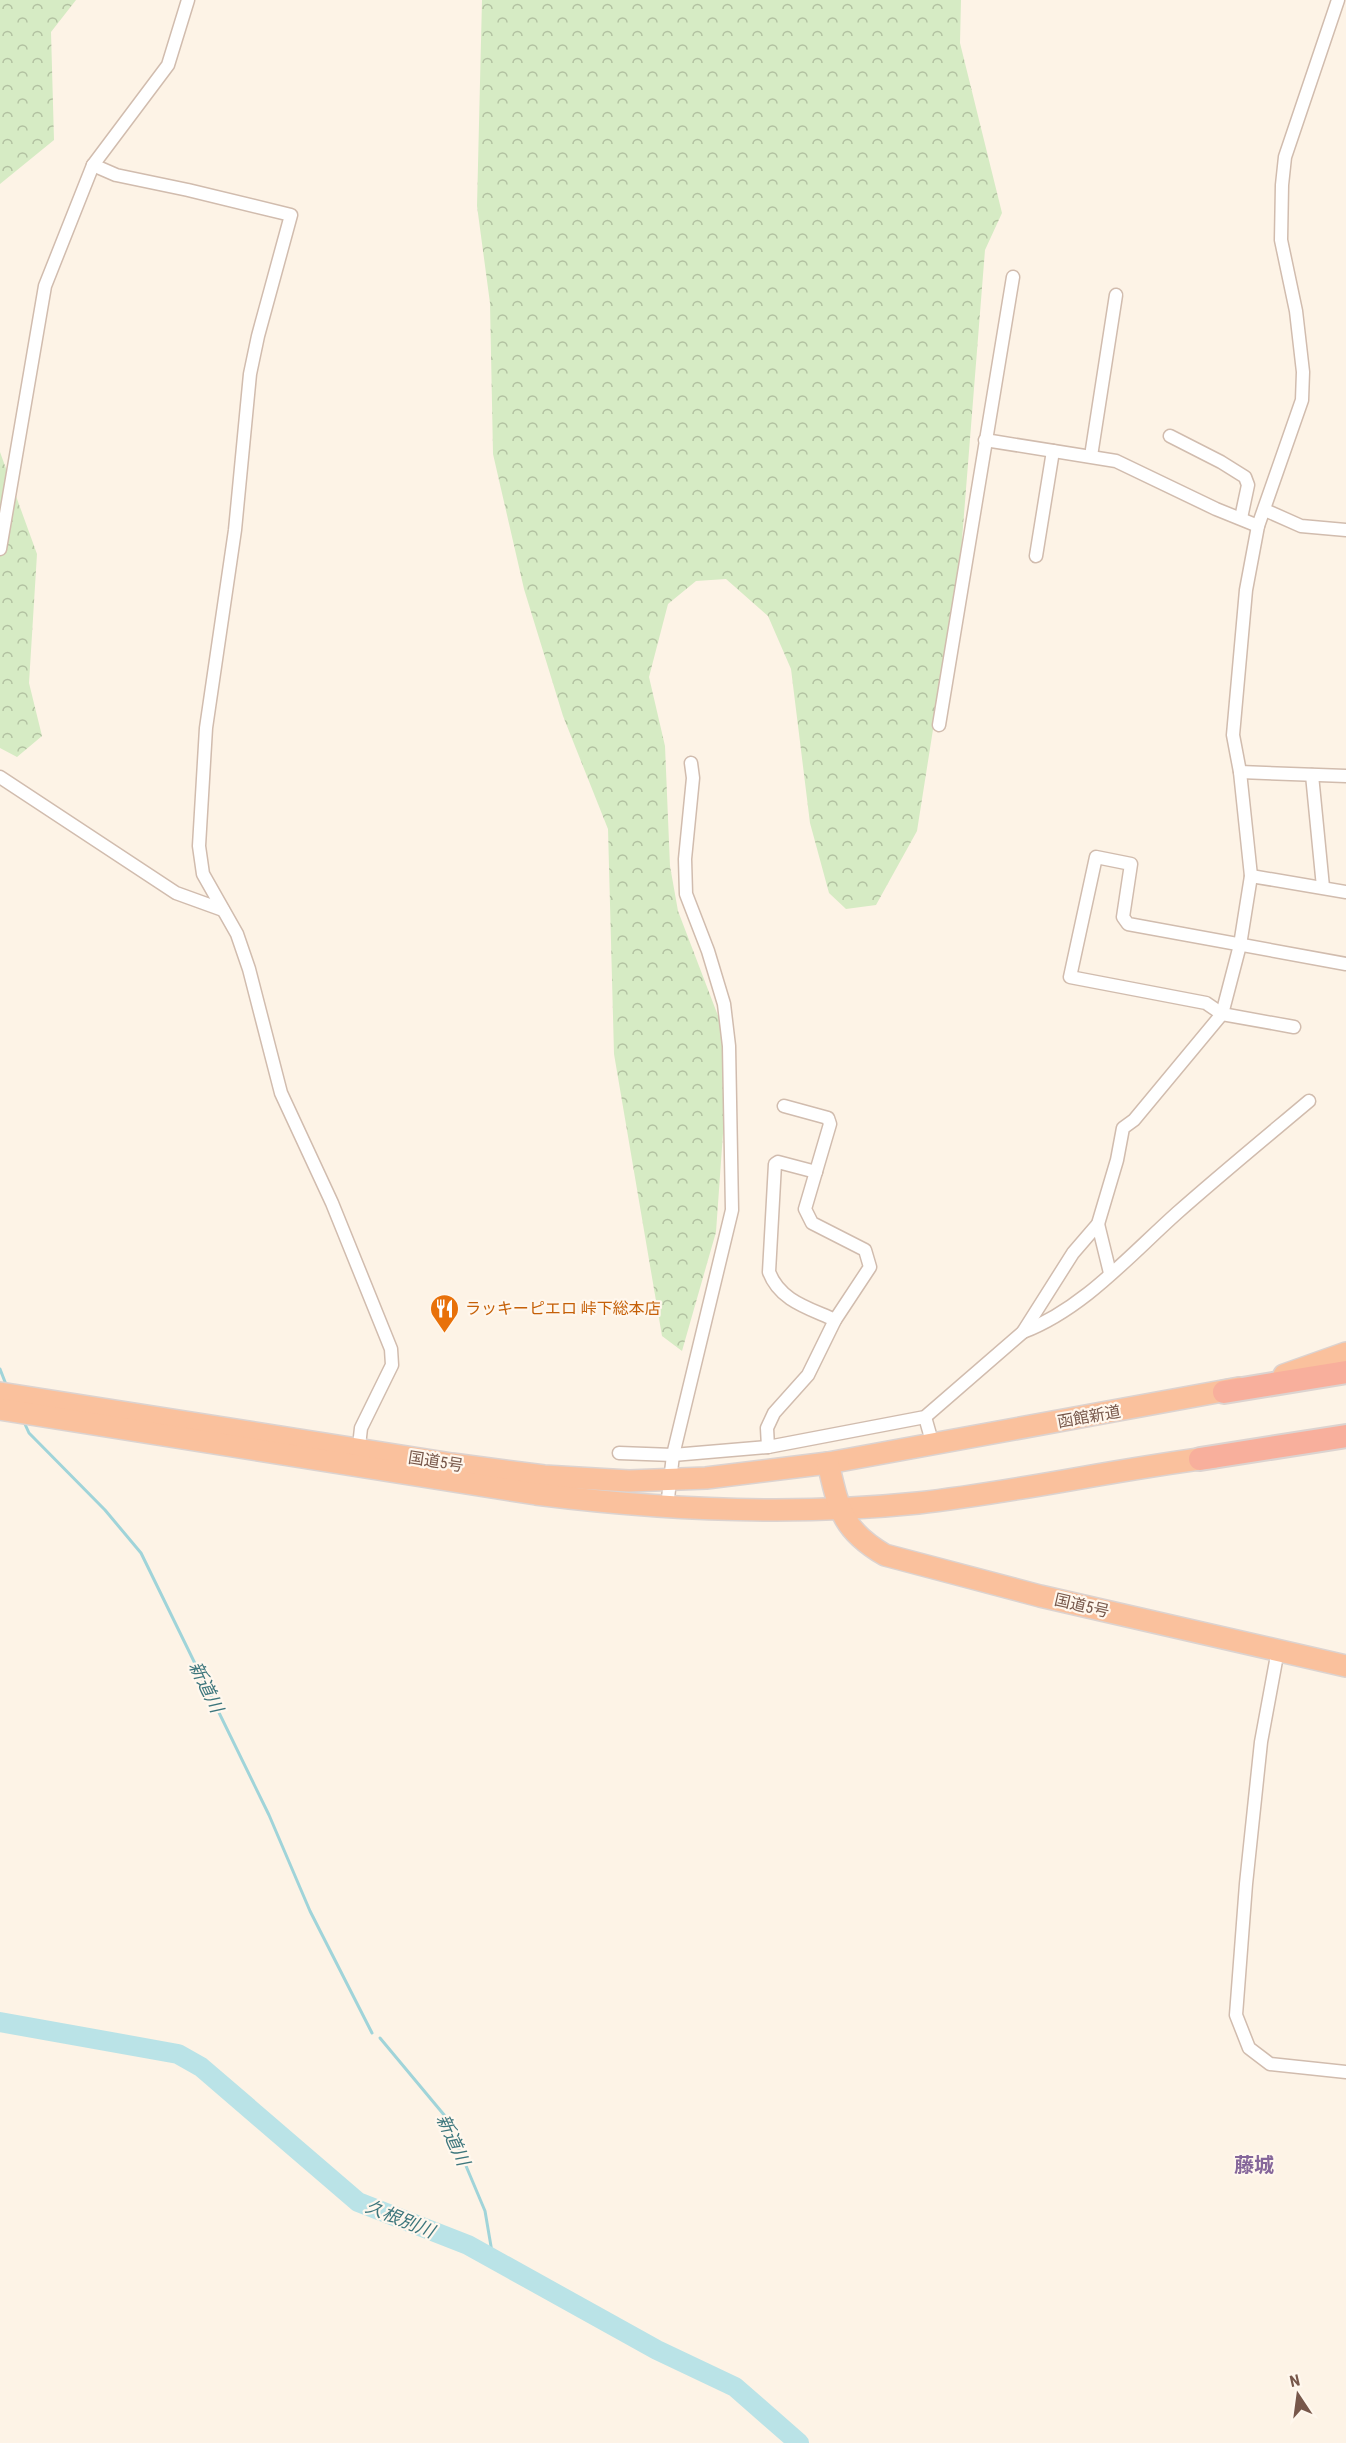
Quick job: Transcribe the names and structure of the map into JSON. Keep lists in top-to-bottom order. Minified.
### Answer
{"streets":{"highway":["函館新道","国道5号"]},"crossings":[["函館新道","国道5号"]],"districts":["藤城"],"water":["新道川","久根別川"],"places":{"restaurant":["ラッキーピエロ 峠下総本店"]},"north":"top"}
